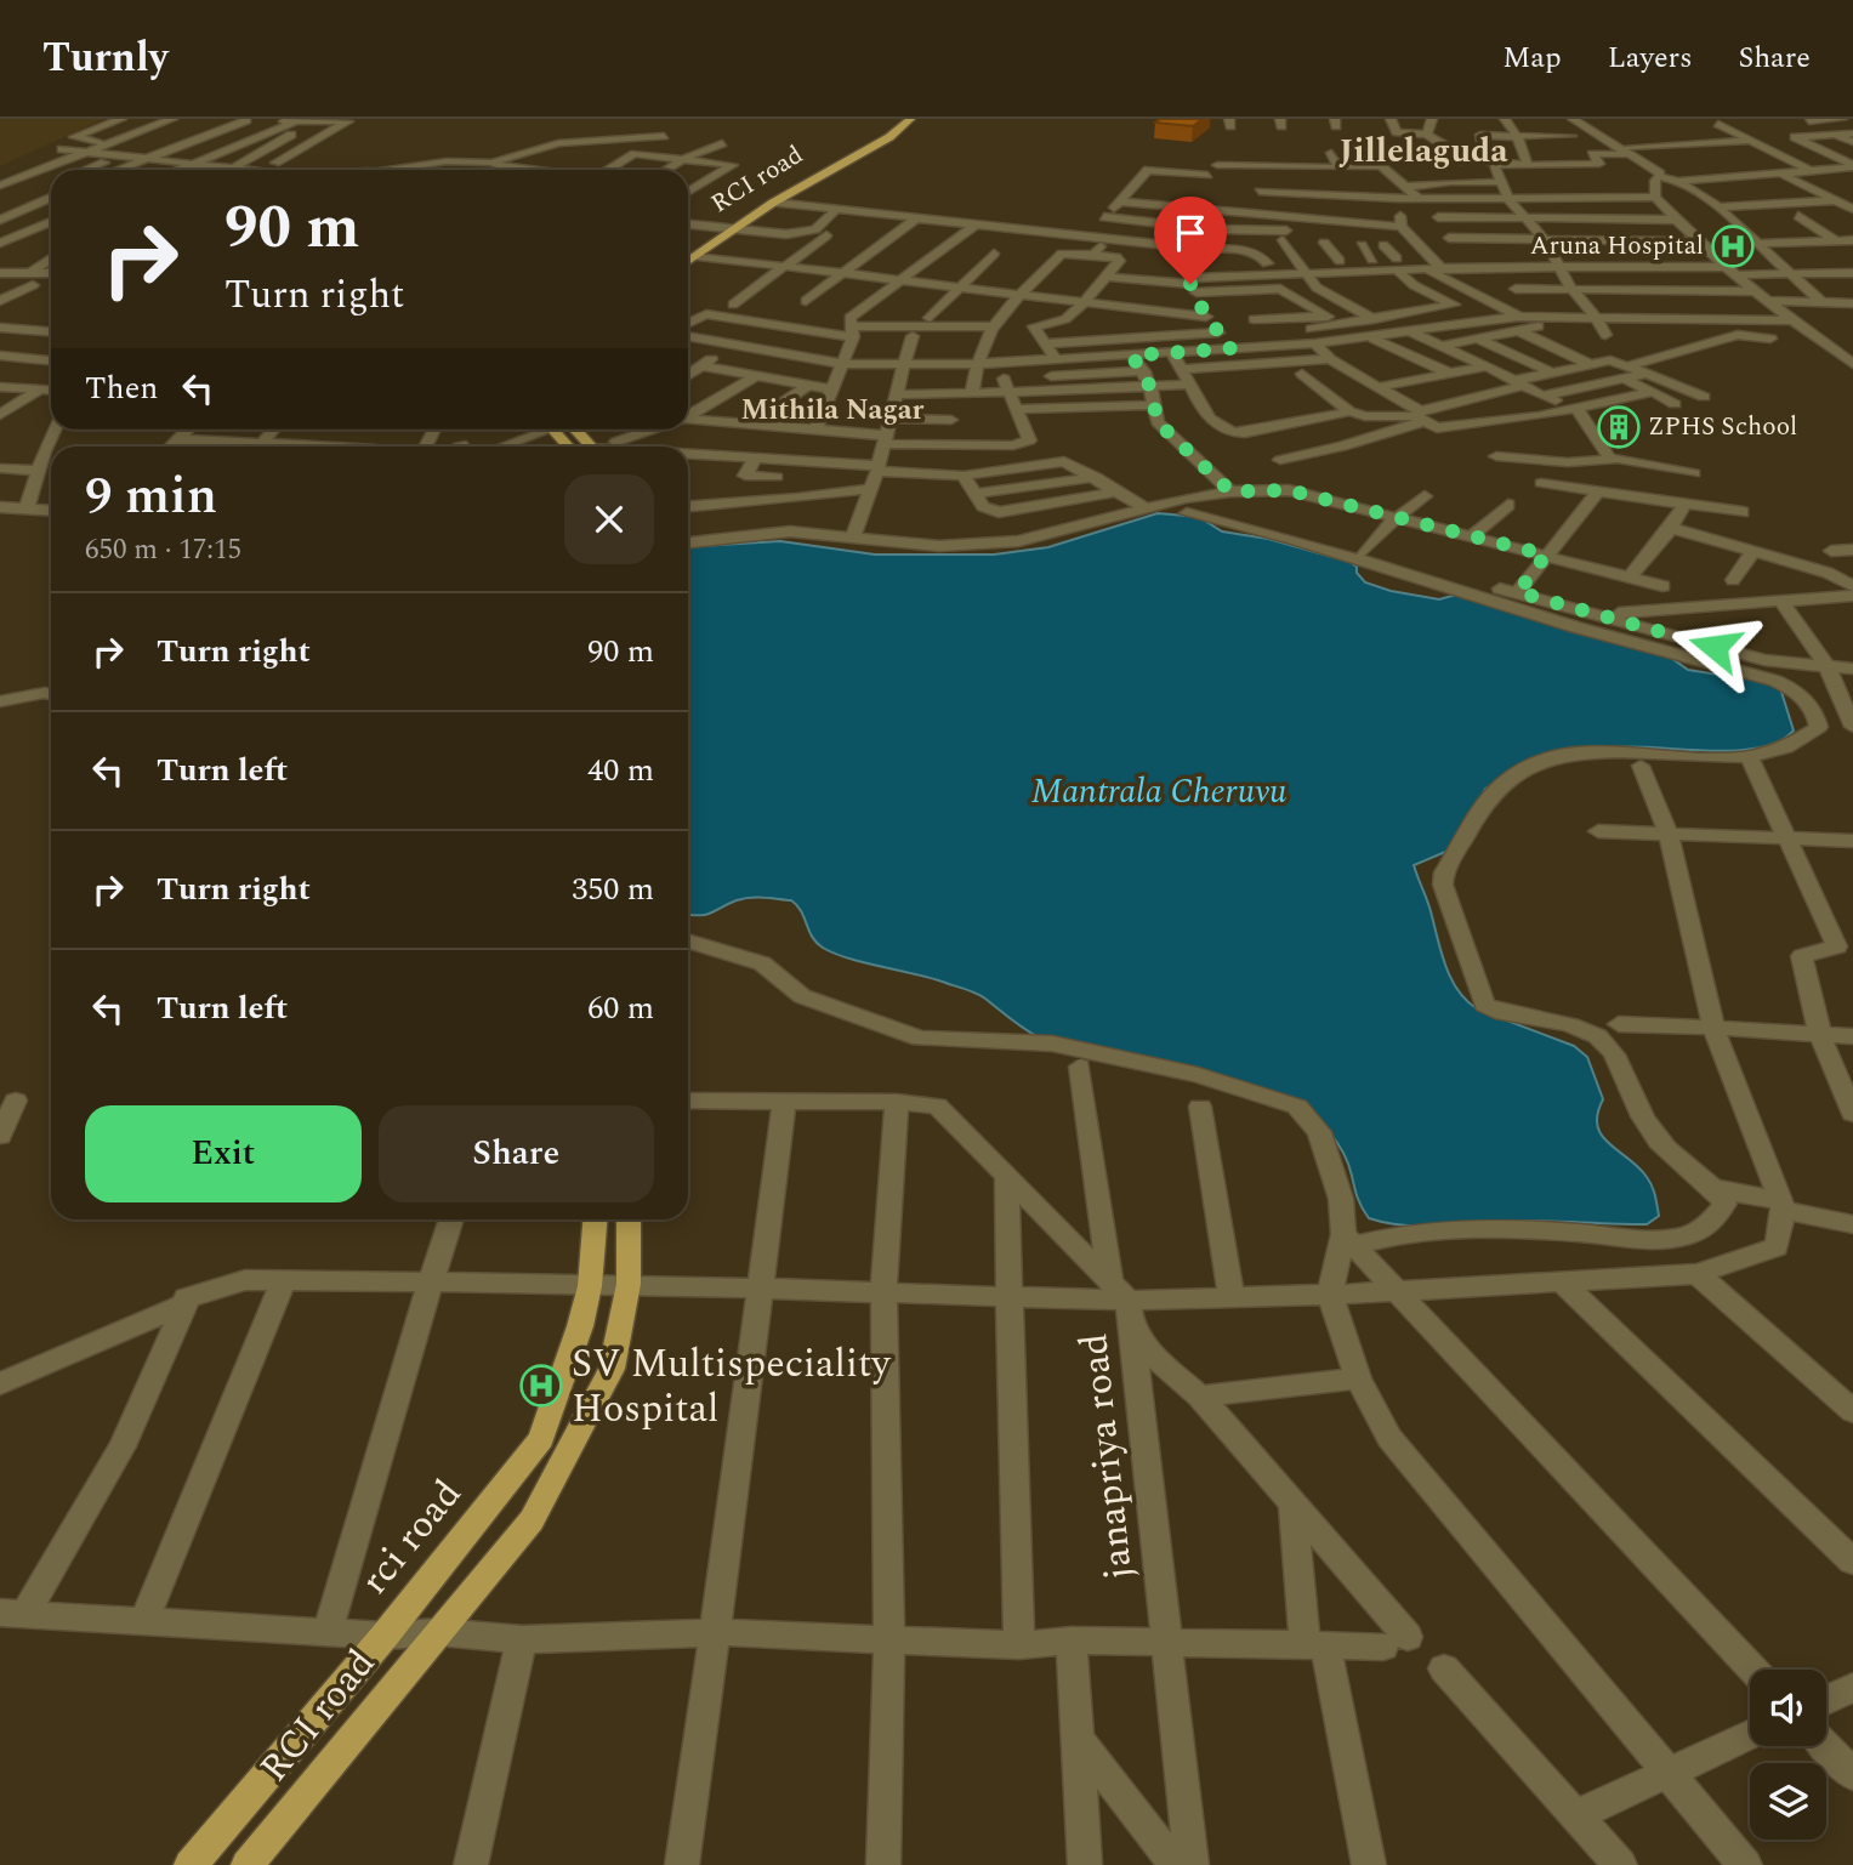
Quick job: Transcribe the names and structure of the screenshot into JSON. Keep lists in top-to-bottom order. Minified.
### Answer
{"streets":{"main road":["RCI road","rci road"],"street":["janapriya road"]},"crossings":[["RCI road","rci road"]],"districts":["Jillelaguda","Mithila Nagar"],"water":["Mantrala Cheruvu"],"places":{"hospital":["Aruna Hospital","SV Multispeciality Hospital"],"building":["ZPHS School"]},"page":{"header":"Turnly","nav":["Map","Layers","Share"],"turn":["90 m","Turn right"],"then":"Then","heading":["9 min","650 m · 17:15"],"list":[{"name":"Turn right","value":"90 m"},{"name":"Turn left","value":"40 m"},{"name":"Turn right","value":"350 m"},{"name":"Turn left","value":"60 m"}],"buttons":["Exit","Share"]}}
